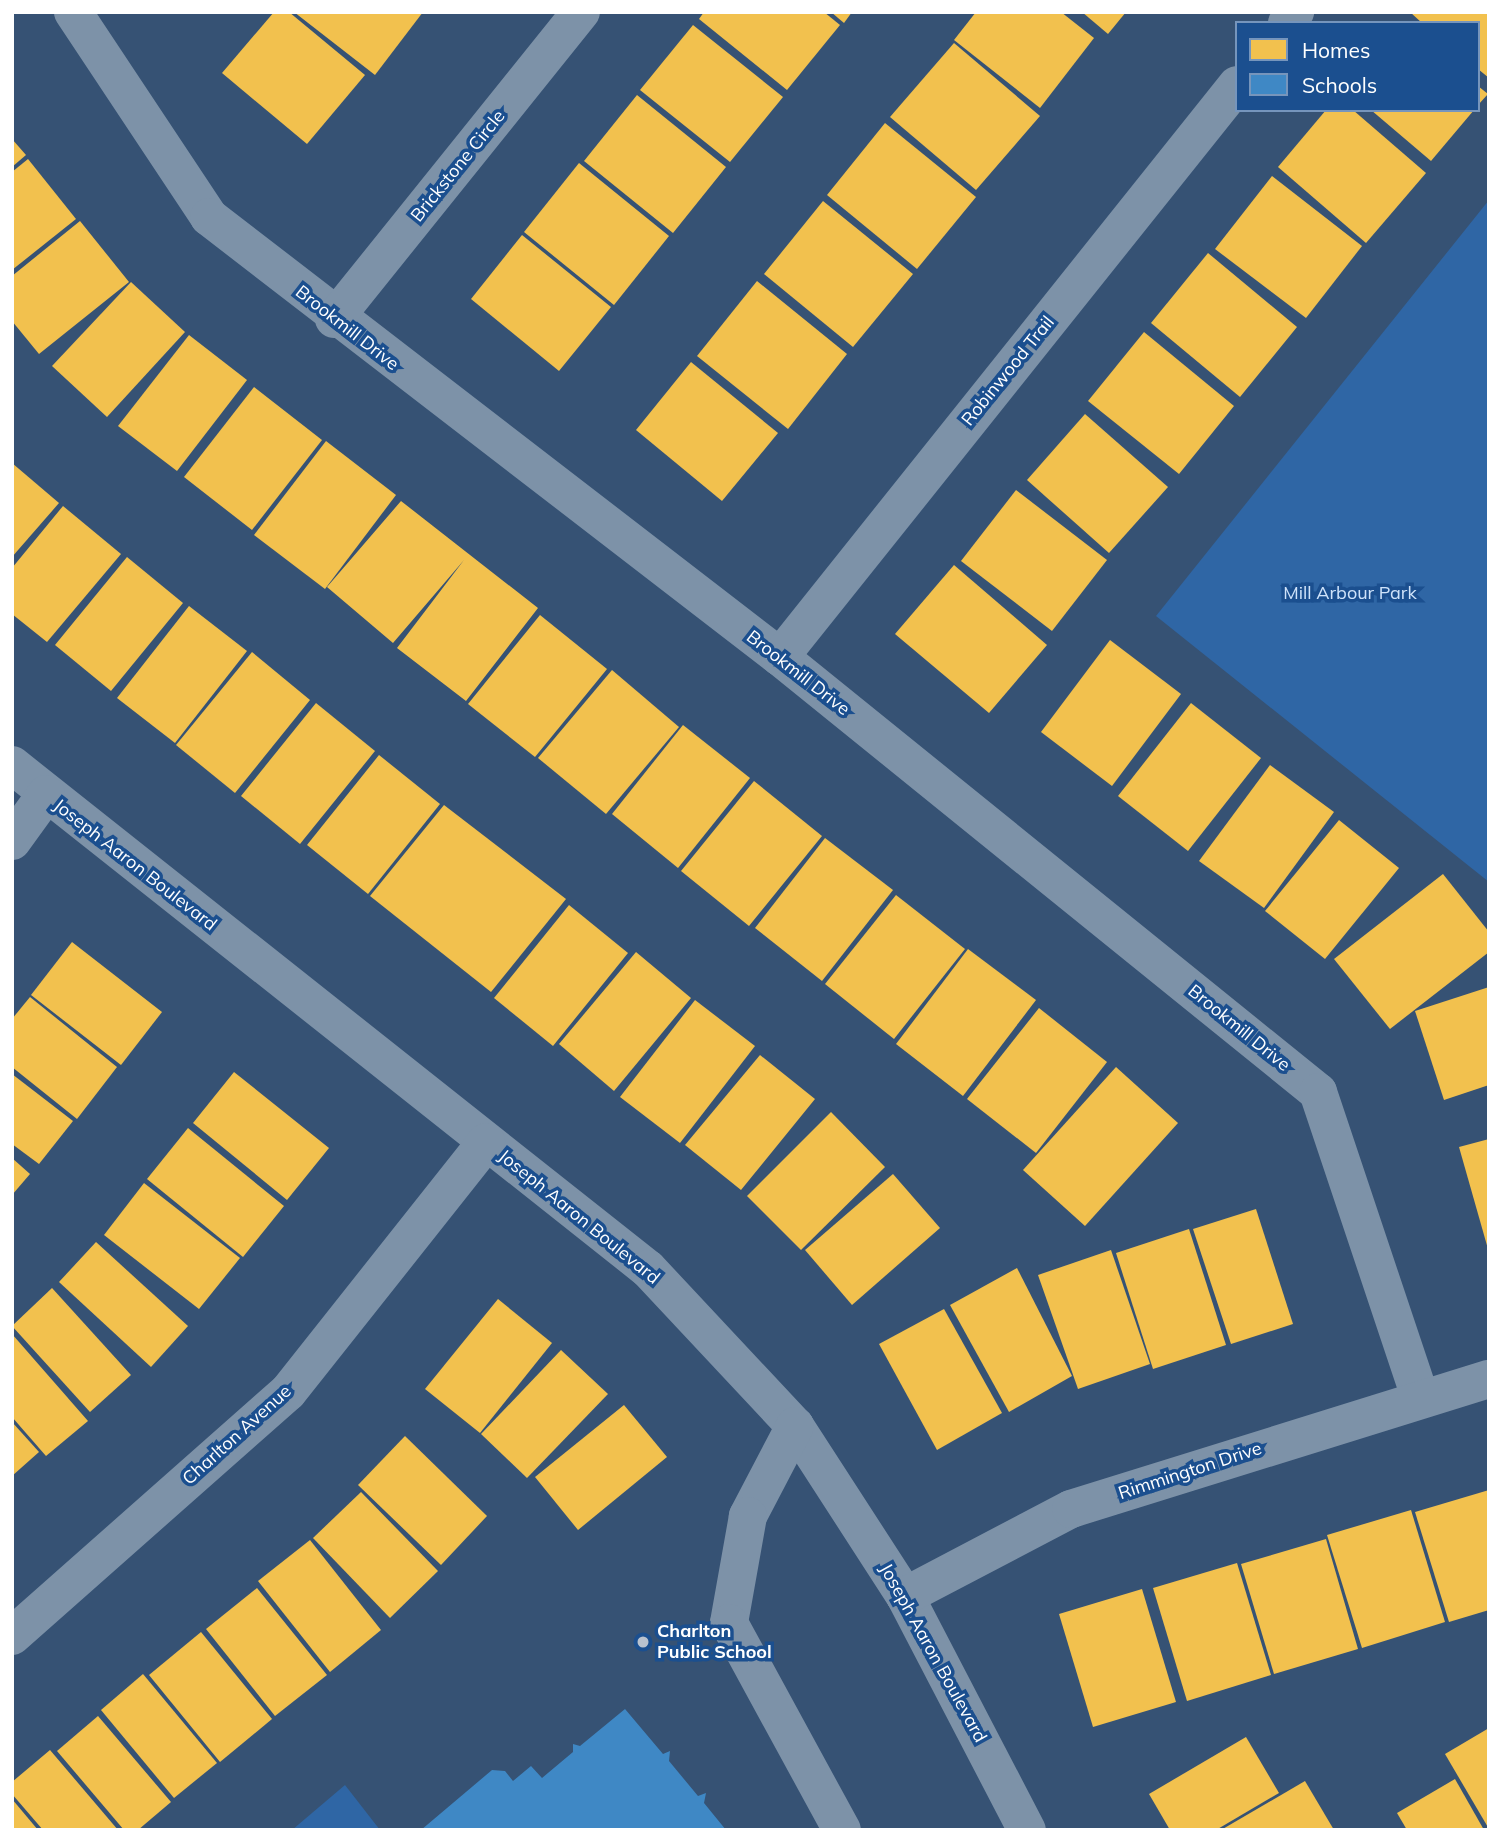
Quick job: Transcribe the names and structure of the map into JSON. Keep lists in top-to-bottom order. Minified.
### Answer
{"streets":{"street":["Brickstone Circle","Brookmill Drive","Robinwood Trail","Joseph Aaron Boulevard","Charlton Avenue","Rimmington Drive"]},"crossings":[["Brickstone Circle","Brookmill Drive"],["Brookmill Drive","Robinwood Trail"],["Brookmill Drive","Rimmington Drive"],["Joseph Aaron Boulevard","Charlton Avenue"],["Joseph Aaron Boulevard","Rimmington Drive"]],"parks":["Mill Arbour Park"],"places":["Charlton Public School"],"legend":["Homes","Schools"]}
